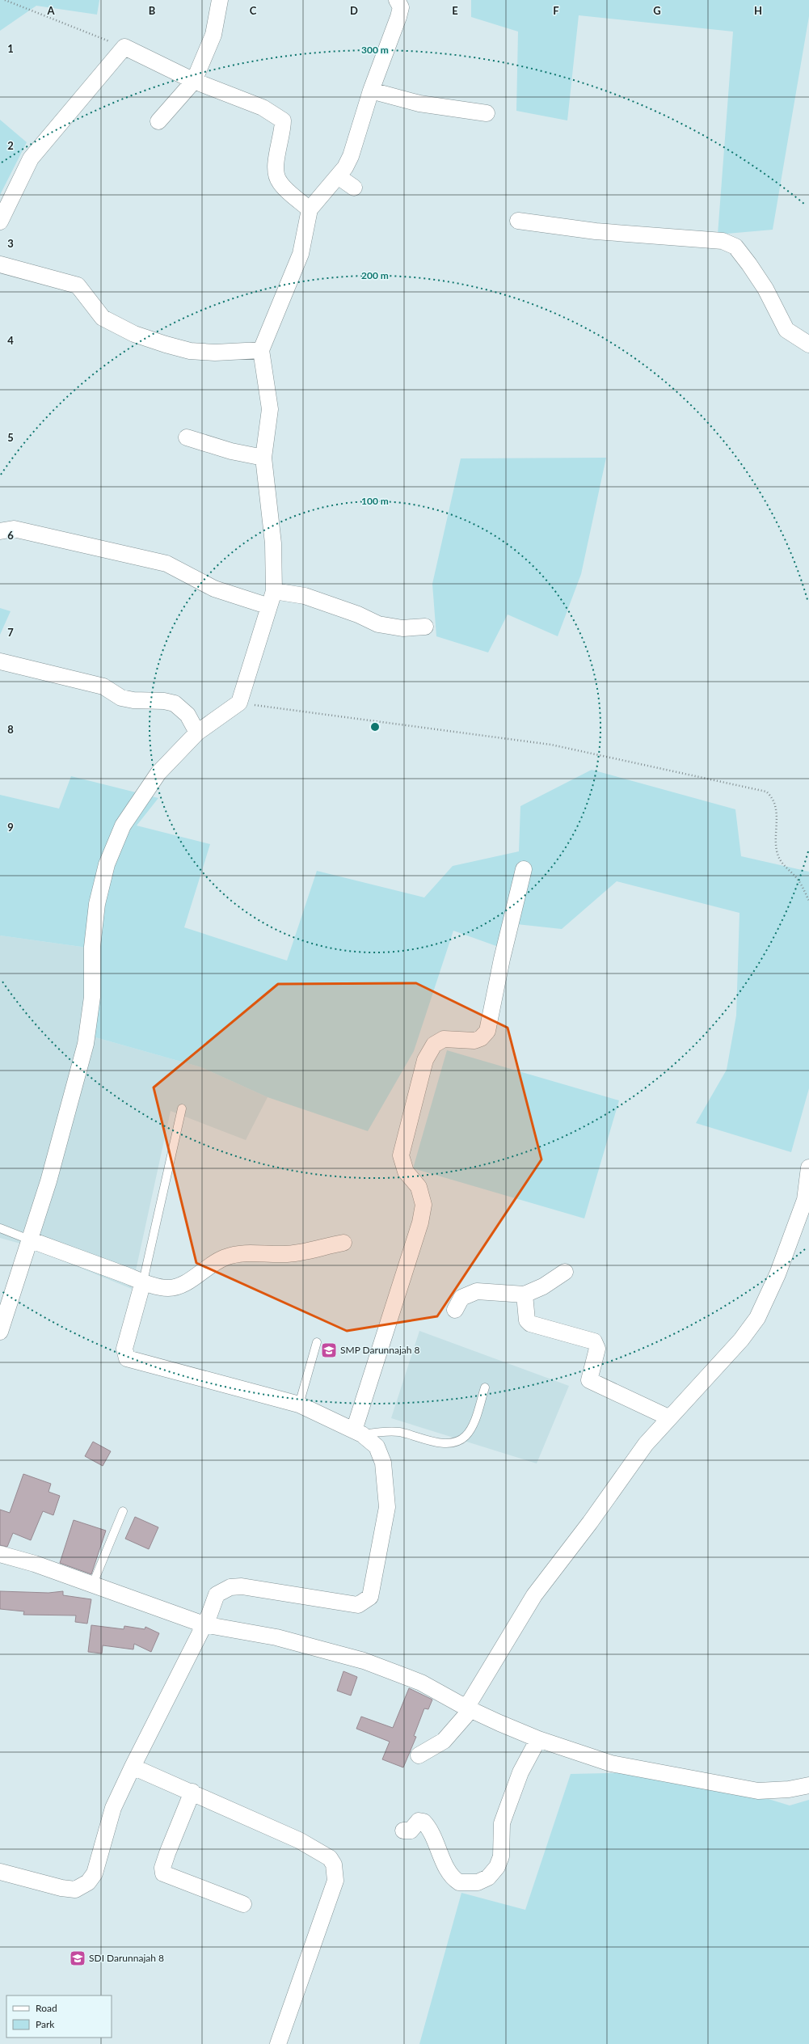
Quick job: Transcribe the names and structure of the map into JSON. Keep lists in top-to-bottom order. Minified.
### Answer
{"places":{"school or university":["SMP Darunnajah 8","SDI Darunnajah 8"]},"legend":["Road","Park"],"grid":{"columns":["A","B","C","D","E","F","G","H"],"rows":["1","2","3","4","5","6","7","8","9"]},"rings":["300 m","200 m","100 m"]}
